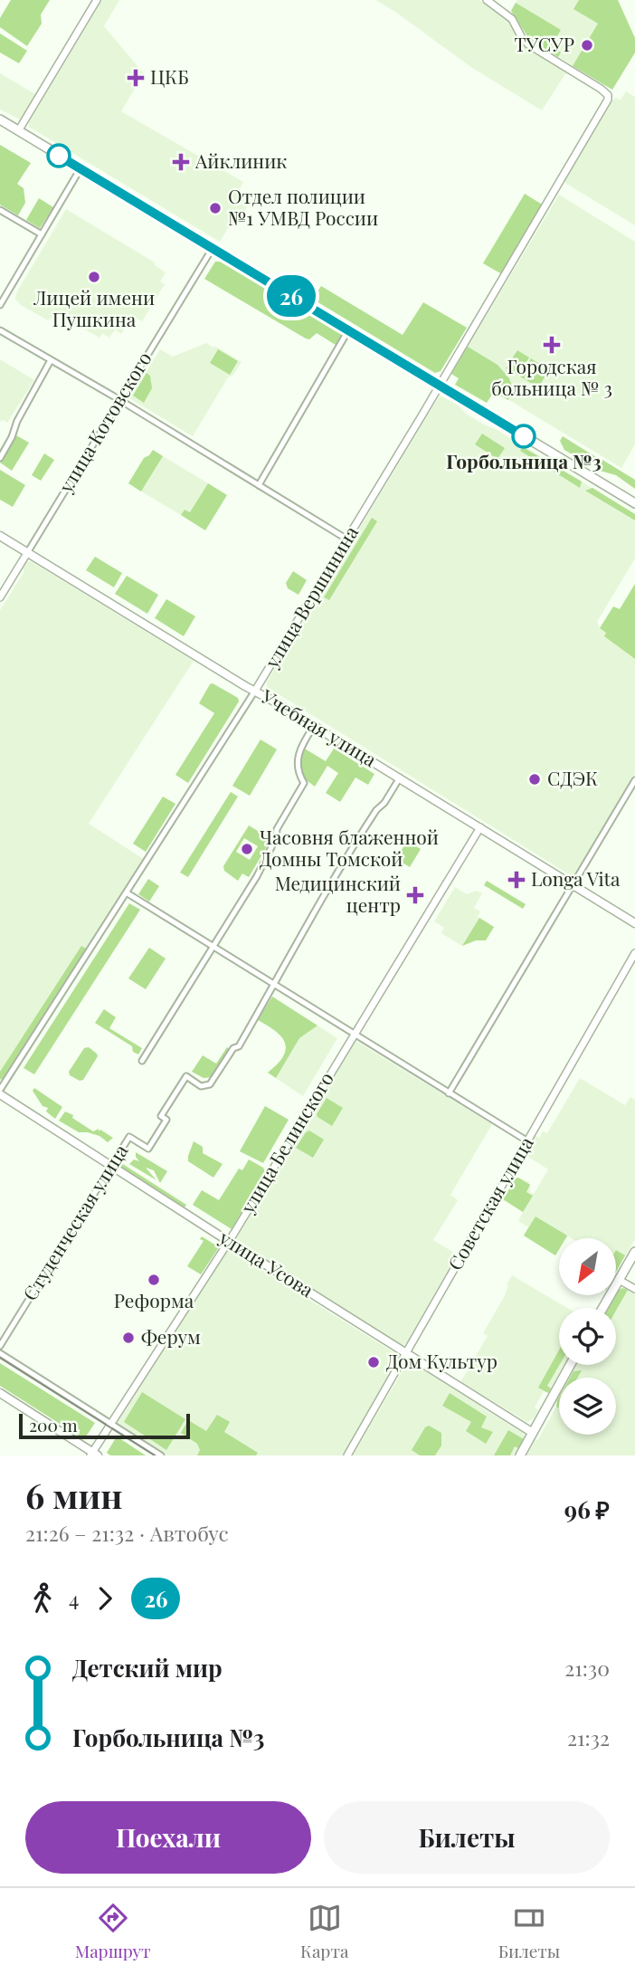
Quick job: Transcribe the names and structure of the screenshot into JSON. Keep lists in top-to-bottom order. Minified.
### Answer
{"streets":{"main road":["Учебная улица","улица Усова"],"street":["улица Котовского","улица Вершинина","улица Белинского","Советская улица","Студенческая улица"]},"crossings":[["улица Котовского","Учебная улица"],["улица Вершинина","Учебная улица"],["улица Вершинина","улица Усова"],["Учебная улица","улица Белинского"],["Учебная улица","Студенческая улица"],["улица Белинского","улица Усова"],["Советская улица","улица Усова"],["Студенческая улица","улица Усова"]],"places":{"other":["ТУСУР","Отдел полиции №1 УМВД России","Лицей имени Пушкина","Горбольница №3","СДЭК","Часовня блаженной Домны Томской","Реформа","Ферум","Дом Культур"],"health":["ЦКБ","Айклиник","Городская больница № 3","Longa Vita","Медицинский центр"]},"lines":["bus line 26"],"scale_bar":"200 m","north":"bottom left","page":{"on_map":"26","scale":"200 m","heading":["6 мин","21:26 – 21:32 · Автобус","96 ₽"],"legs":["4","26"],"list":[{"name":"Детский мир","value":"21:30"},{"name":"Горбольница №3","value":"21:32"}],"buttons":["Поехали","Билеты"],"tabs":["Маршрут","Карта","Билеты"]}}
